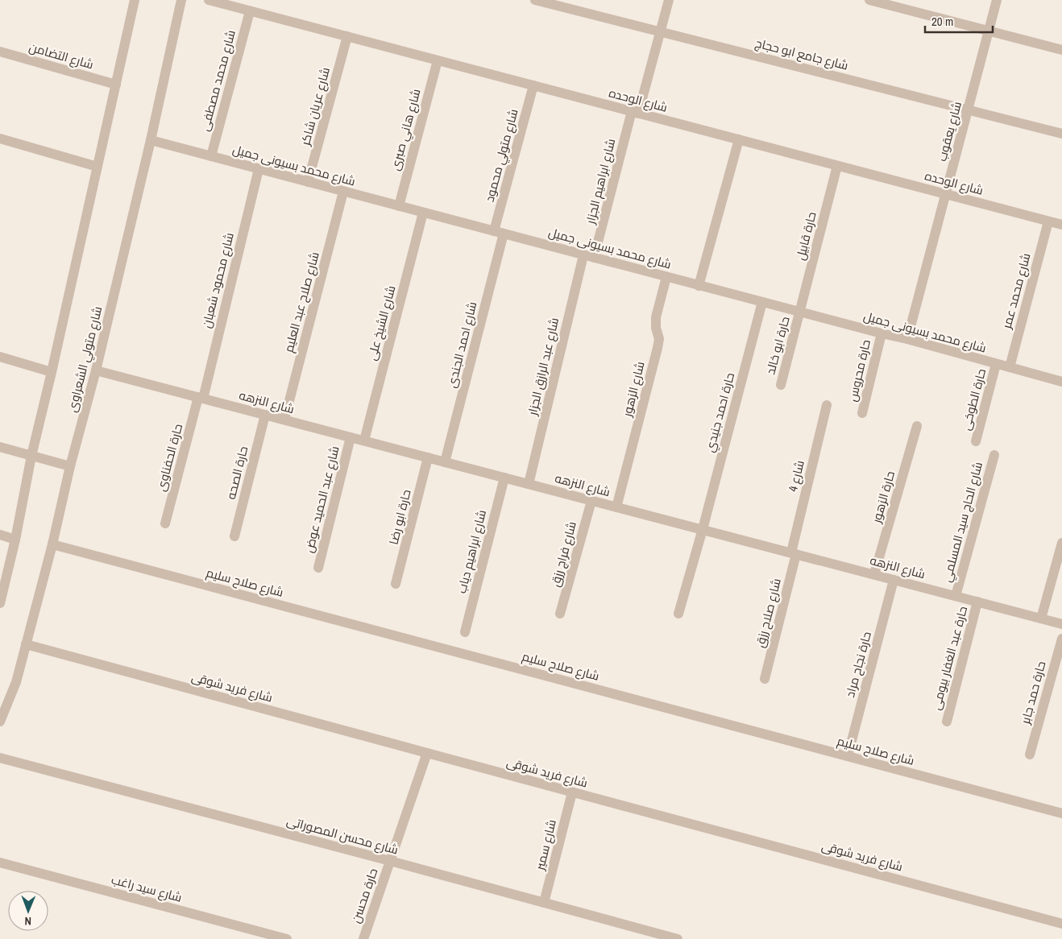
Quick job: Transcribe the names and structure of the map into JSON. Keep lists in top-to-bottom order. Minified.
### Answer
{"streets":{"street":["شارع جامع ابو حجاج","شارع التضامن","شارع محمد مصطفى","شارع الوحده","شارع عريان شاكر","شارع هاني صبرى","شارع يعقوب","شارع متولي محمود","شارع محمد بسيونى جميل","شارع ابراهيم الجزار","حارة قابيل","شارع محمود شعبان","شارع محمد عمر","شارع صلاح عبد العليم","شارع الشيخ على","شارع احمد الجندى","حارة ابو خالد","شارع متولي الشعراوى","شارع عبد الرازق الجزار","حارة محروس","شارع الزهور","حارة الطوخى","شارع النزهه","حارة احمد جنيدي","حارة الحفناوى","حارة الصحه","شارع 4","حارة الزهور","شارع عبد الحميد عوض","حارة ابو رضا","شارع الحاج سيد المسلمي","شارع ابراهيم دياب","شارع فراج رزق","شارع صلاح سليم","شارع صلاح رزق","حارة عبد الغفار بيومى","حارة نجاح مراد","شارع فريد شوقى","حارة حمد جابر","شارع محسن المصوراتى","شارع سمير","شارع سيد راغب","حارة محسن"]},"crossings":[["شارع جامع ابو حجاج","شارع يعقوب"],["شارع جامع ابو حجاج","شارع ابراهيم الجزار"],["شارع محمد مصطفى","شارع الوحده"],["شارع محمد مصطفى","شارع محمد بسيونى جميل"],["شارع الوحده","شارع عريان شاكر"],["شارع الوحده","شارع هاني صبرى"],["شارع الوحده","شارع يعقوب"],["شارع الوحده","شارع متولي محمود"],["شارع الوحده","شارع ابراهيم الجزار"],["شارع الوحده","حارة قابيل"],["شارع الوحده","شارع محمد عمر"],["شارع عريان شاكر","شارع محمد بسيونى جميل"],["شارع هاني صبرى","شارع محمد بسيونى جميل"],["شارع يعقوب","شارع محمد بسيونى جميل"],["شارع متولي محمود","شارع محمد بسيونى جميل"],["شارع متولي محمود","شارع احمد الجندى"],["شارع محمد بسيونى جميل","شارع ابراهيم الجزار"],["شارع محمد بسيونى جميل","حارة قابيل"],["شارع محمد بسيونى جميل","شارع محمود شعبان"],["شارع محمد بسيونى جميل","شارع محمد عمر"],["شارع محمد بسيونى جميل","شارع صلاح عبد العليم"],["شارع محمد بسيونى جميل","شارع الشيخ على"],["شارع محمد بسيونى جميل","شارع احمد الجندى"],["شارع محمد بسيونى جميل","حارة ابو خالد"],["شارع محمد بسيونى جميل","شارع متولي الشعراوى"],["شارع محمد بسيونى جميل","شارع عبد الرازق الجزار"],["شارع محمد بسيونى جميل","حارة محروس"],["شارع محمد بسيونى جميل","شارع الزهور"],["شارع محمد بسيونى جميل","حارة الطوخى"],["شارع محمد بسيونى جميل","حارة احمد جنيدي"],["حارة قابيل","حارة ابو خالد"],["شارع محمود شعبان","شارع النزهه"],["شارع محمود شعبان","حارة الحفناوى"],["شارع صلاح عبد العليم","شارع النزهه"],["شارع الشيخ على","شارع النزهه"],["شارع احمد الجندى","شارع النزهه"],["شارع متولي الشعراوى","شارع النزهه"],["شارع متولي الشعراوى","شارع صلاح سليم"],["شارع متولي الشعراوى","شارع فريد شوقى"],["شارع عبد الرازق الجزار","شارع النزهه"],["شارع الزهور","شارع النزهه"],["شارع النزهه","حارة احمد جنيدي"],["شارع النزهه","حارة الحفناوى"],["شارع النزهه","حارة الصحه"],["شارع النزهه","شارع 4"],["شارع النزهه","حارة الزهور"],["شارع النزهه","شارع عبد الحميد عوض"],["شارع النزهه","حارة ابو رضا"],["شارع النزهه","شارع الحاج سيد المسلمي"],["شارع النزهه","شارع ابراهيم دياب"],["شارع النزهه","شارع فراج رزق"],["شارع النزهه","شارع صلاح رزق"],["شارع النزهه","حارة عبد الغفار بيومى"],["شارع النزهه","حارة نجاح مراد"],["شارع 4","شارع صلاح رزق"],["شارع صلاح سليم","حارة نجاح مراد"],["شارع فريد شوقى","شارع سمير"],["شارع محسن المصوراتى","شارع سمير"],["شارع محسن المصوراتى","حارة محسن"]],"scale_bar":"20 m","north":"bottom"}
